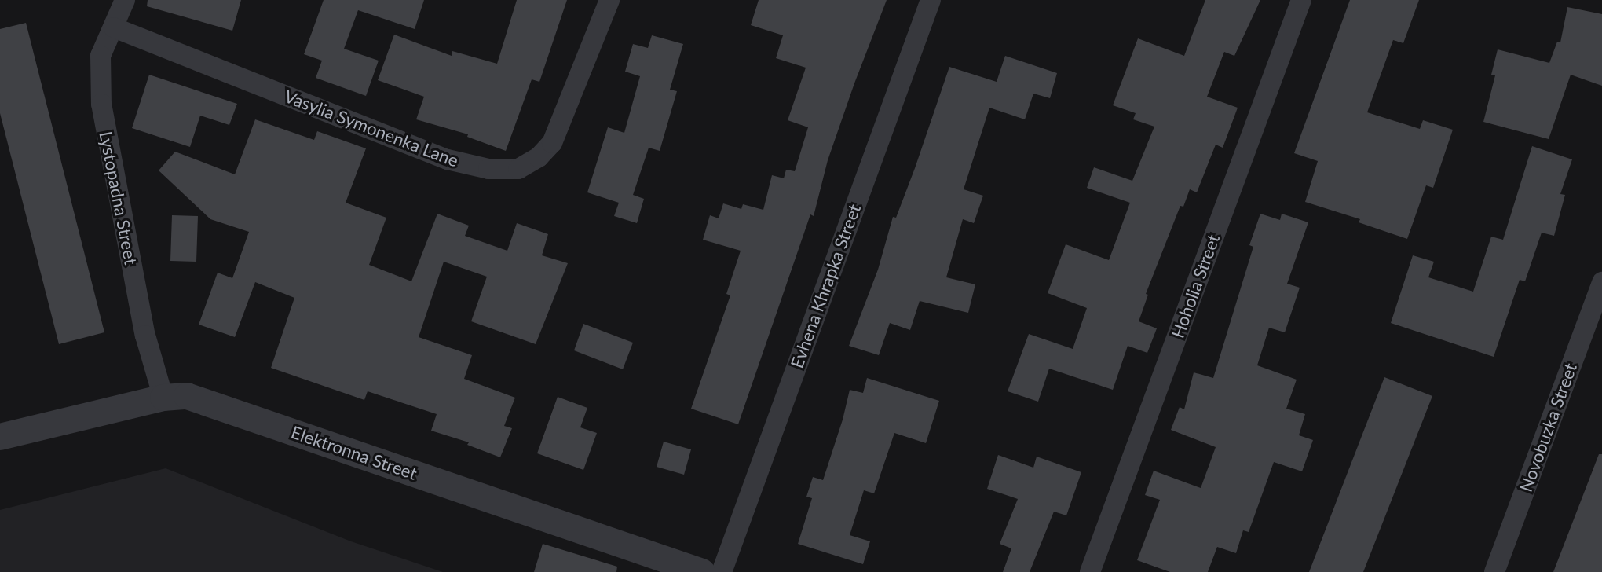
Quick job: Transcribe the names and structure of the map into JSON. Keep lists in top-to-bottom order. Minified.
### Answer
{"streets":{"street":["Vasylia Symonenka Lane","Lystopadna Street","Evhena Khrapka Street","Hoholia Street","Novobuzka Street","Elektronna Street"]},"crossings":[["Vasylia Symonenka Lane","Lystopadna Street"],["Lystopadna Street","Elektronna Street"]]}
